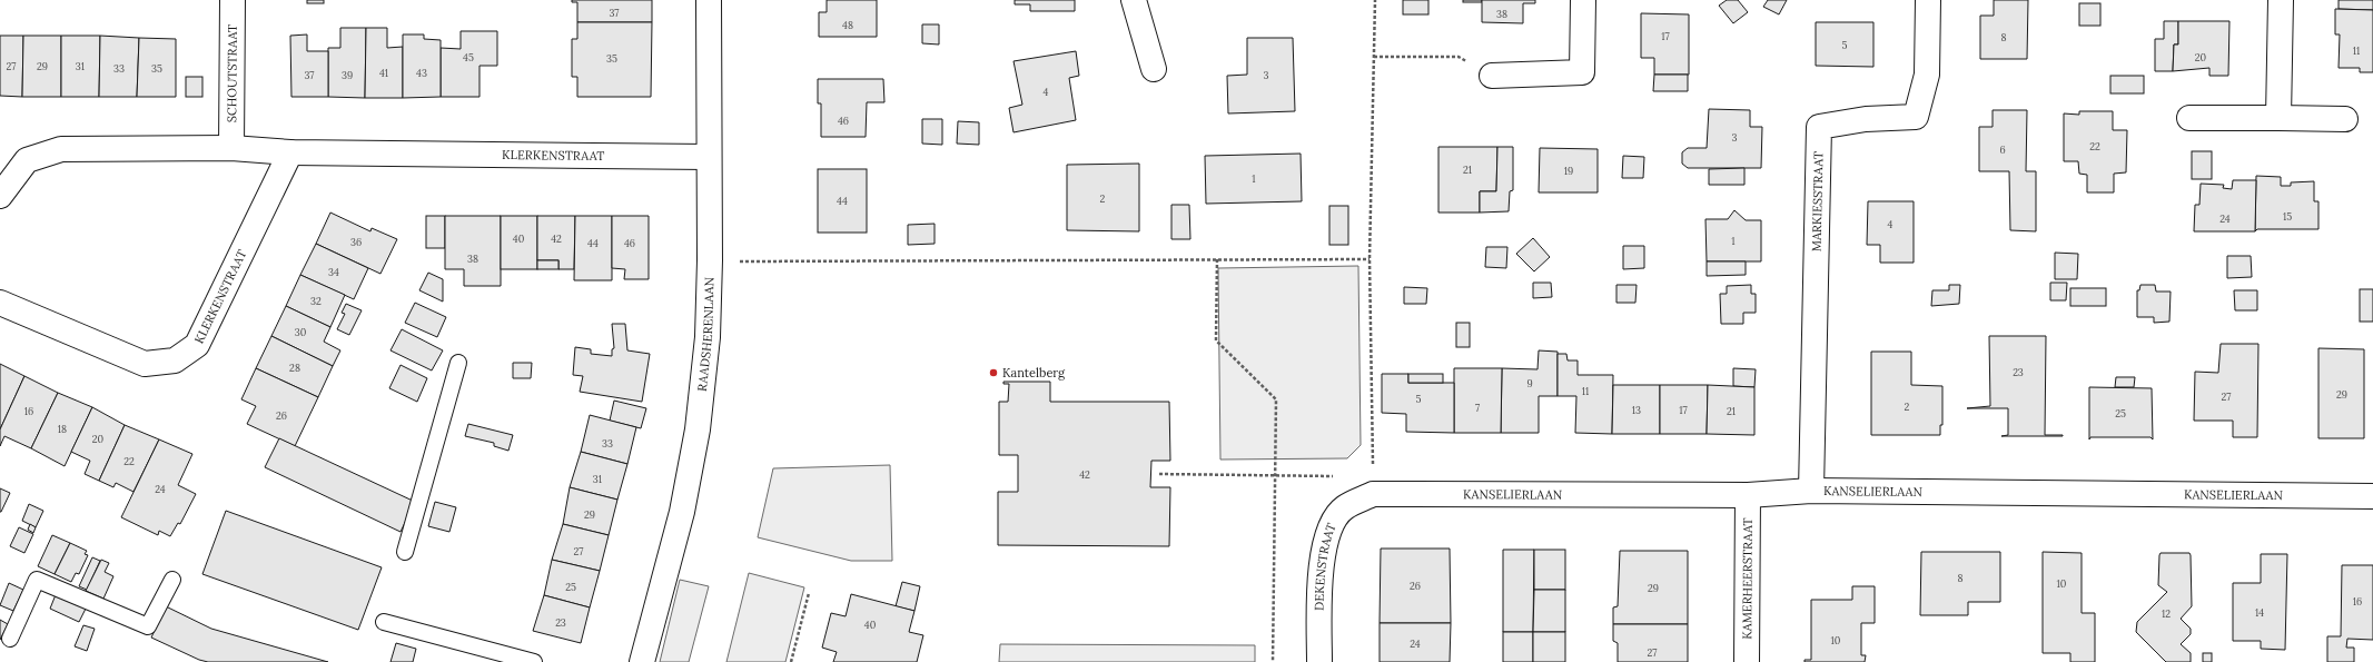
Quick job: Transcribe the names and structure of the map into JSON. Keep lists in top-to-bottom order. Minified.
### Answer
{"streets":{"street":["SCHOUTSTRAAT","KLERKENSTRAAT","MARKIESSTRAAT","RAADSHERENLAAN","KANSELIERLAAN","DEKENSTRAAT","KAMERHEERSTRAAT"]},"crossings":[["SCHOUTSTRAAT","KLERKENSTRAAT"],["KLERKENSTRAAT","RAADSHERENLAAN"],["MARKIESSTRAAT","KANSELIERLAAN"],["KANSELIERLAAN","DEKENSTRAAT"],["KANSELIERLAAN","KAMERHEERSTRAAT"]],"places":["Kantelberg"],"house_numbers":["37","38","48","17","8","5","11","45","20","35","27","29","31","33","35","41","43","37","39","3","4","46","3","22","6","21","19","1","2","44","15","24","4","40","42","1","36","44","46","38","34","32","30","28","23","9","11","29","27","5","2","7","13","17","16","21","25","26","18","20","33","22","42","31","24","29","27","8","10","26","25","29","16","14","12","23","40","10","24","27"]}
